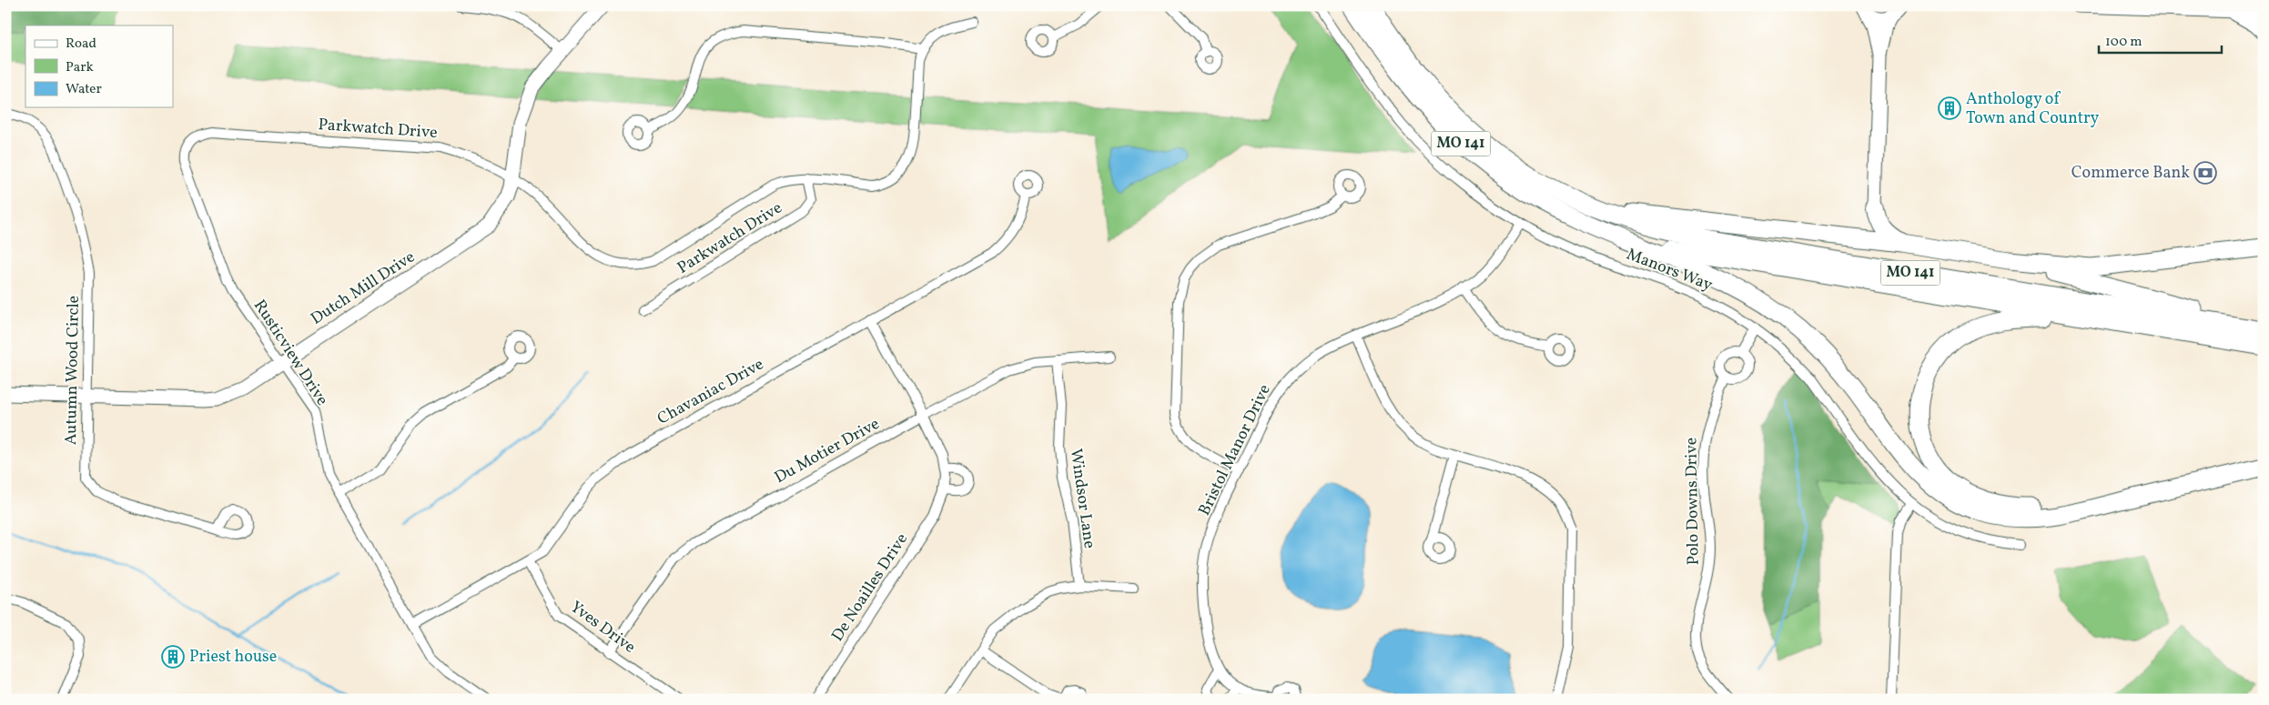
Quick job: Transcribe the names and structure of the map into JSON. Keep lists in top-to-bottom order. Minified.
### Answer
{"streets":{"highway":["MO 141"],"street":["Parkwatch Drive","Manors Way","Dutch Mill Drive","Rusticview Drive","Autumn Wood Circle","Chavaniac Drive","Bristol Manor Drive","Du Motier Drive","Windsor Lane","Polo Downs Drive","De Noailles Drive","Yves Drive"]},"crossings":[["Parkwatch Drive","Dutch Mill Drive"],["Parkwatch Drive","Rusticview Drive"],["Manors Way","Bristol Manor Drive"],["Dutch Mill Drive","Rusticview Drive"],["Dutch Mill Drive","Autumn Wood Circle"],["Rusticview Drive","Chavaniac Drive"],["Chavaniac Drive","De Noailles Drive"],["Chavaniac Drive","Yves Drive"],["Du Motier Drive","Windsor Lane"],["Du Motier Drive","De Noailles Drive"],["Du Motier Drive","Yves Drive"]],"places":{"building":["Anthology of Town and Country","Priest house"],"bank":["Commerce Bank"]},"legend":["Road","Park","Water"],"scale_bar":"100 m"}
